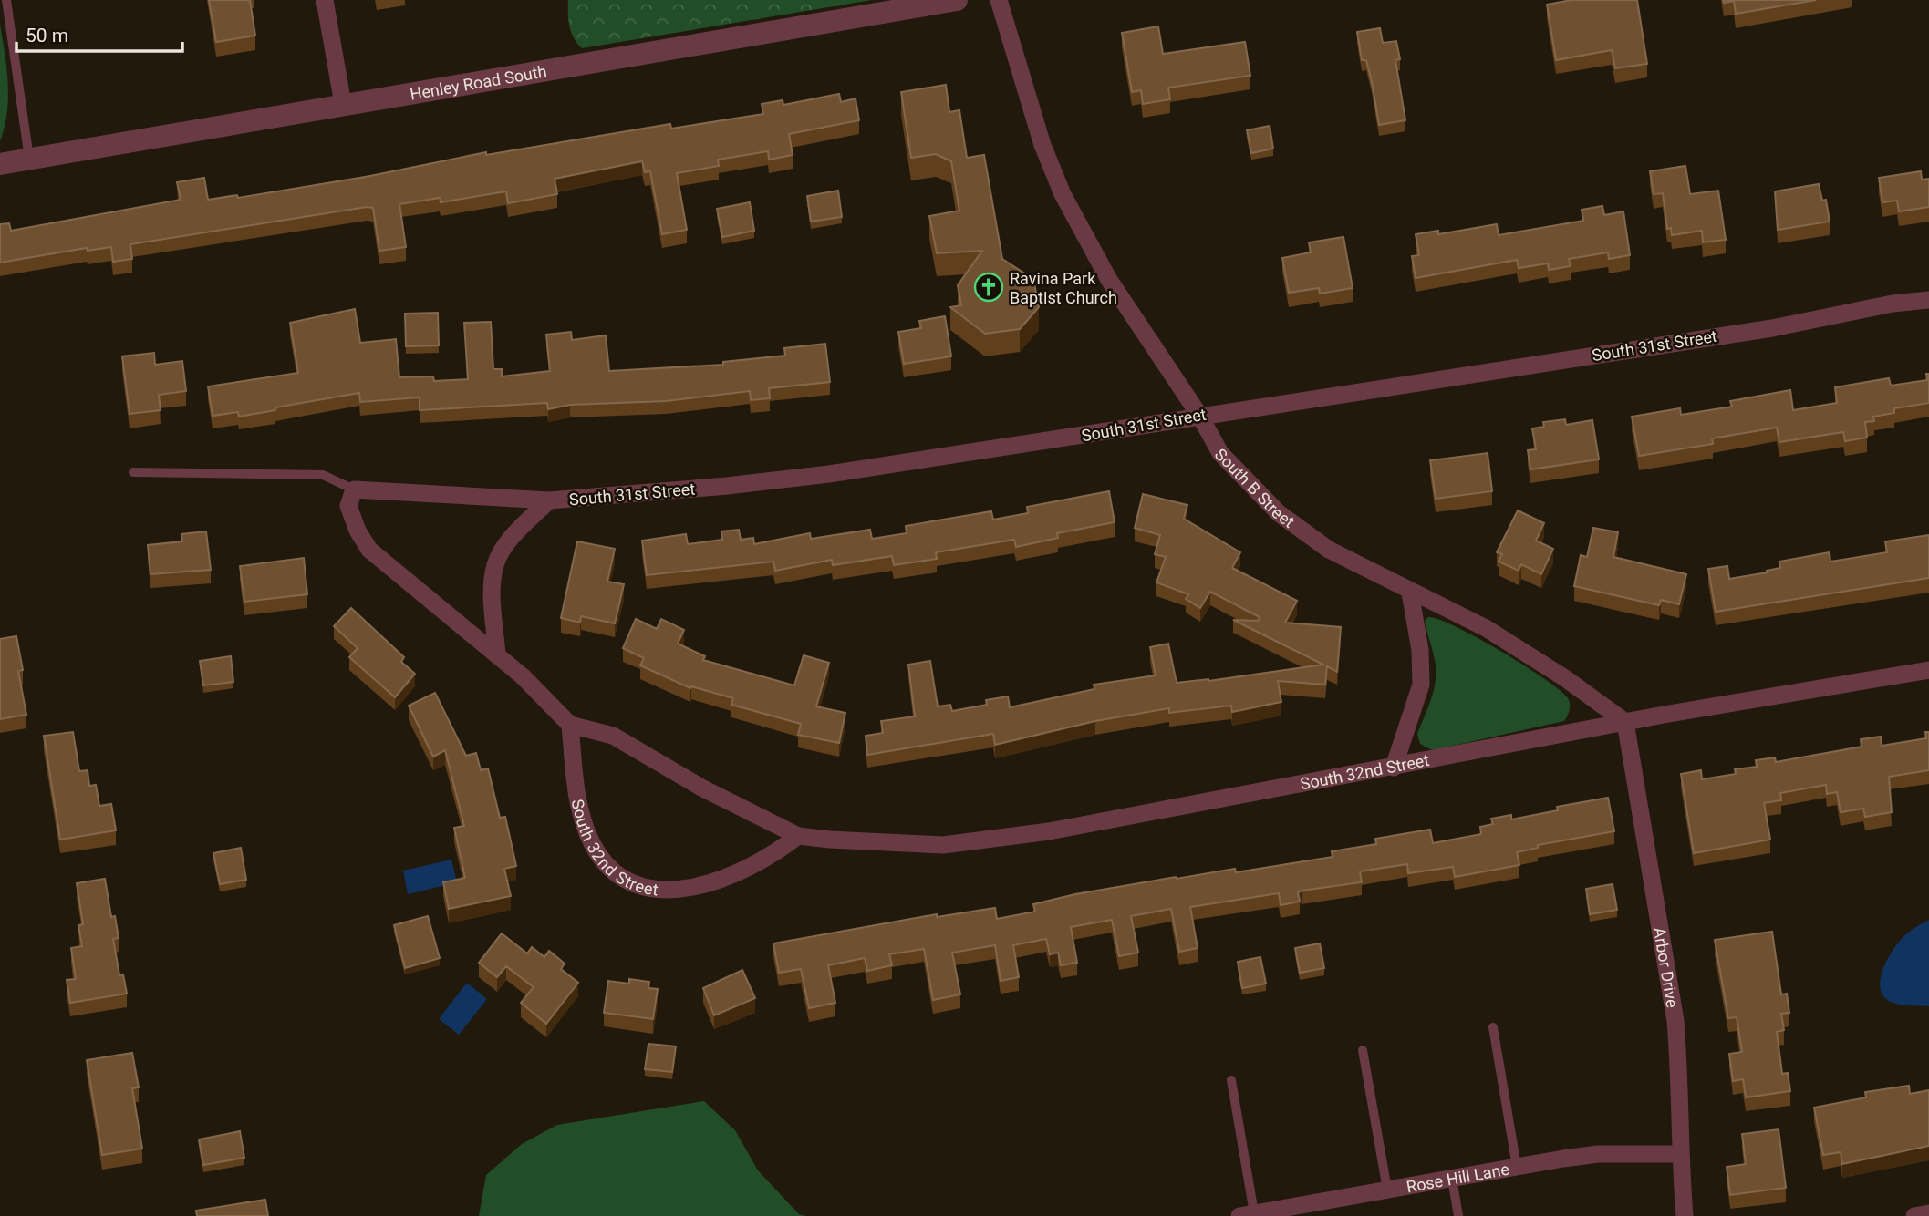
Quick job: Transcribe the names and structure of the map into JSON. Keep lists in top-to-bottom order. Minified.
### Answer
{"streets":{"street":["Henley Road South","South 31st Street","South B Street","South 32nd Street","Arbor Drive","Rose Hill Lane"]},"crossings":[["South 31st Street","South B Street"],["South 31st Street","South 32nd Street"],["South B Street","South 32nd Street"],["South B Street","Arbor Drive"],["South 32nd Street","Arbor Drive"],["Arbor Drive","Rose Hill Lane"]],"places":{"church":["Ravina Park Baptist Church"]},"scale_bar":"50 m"}
